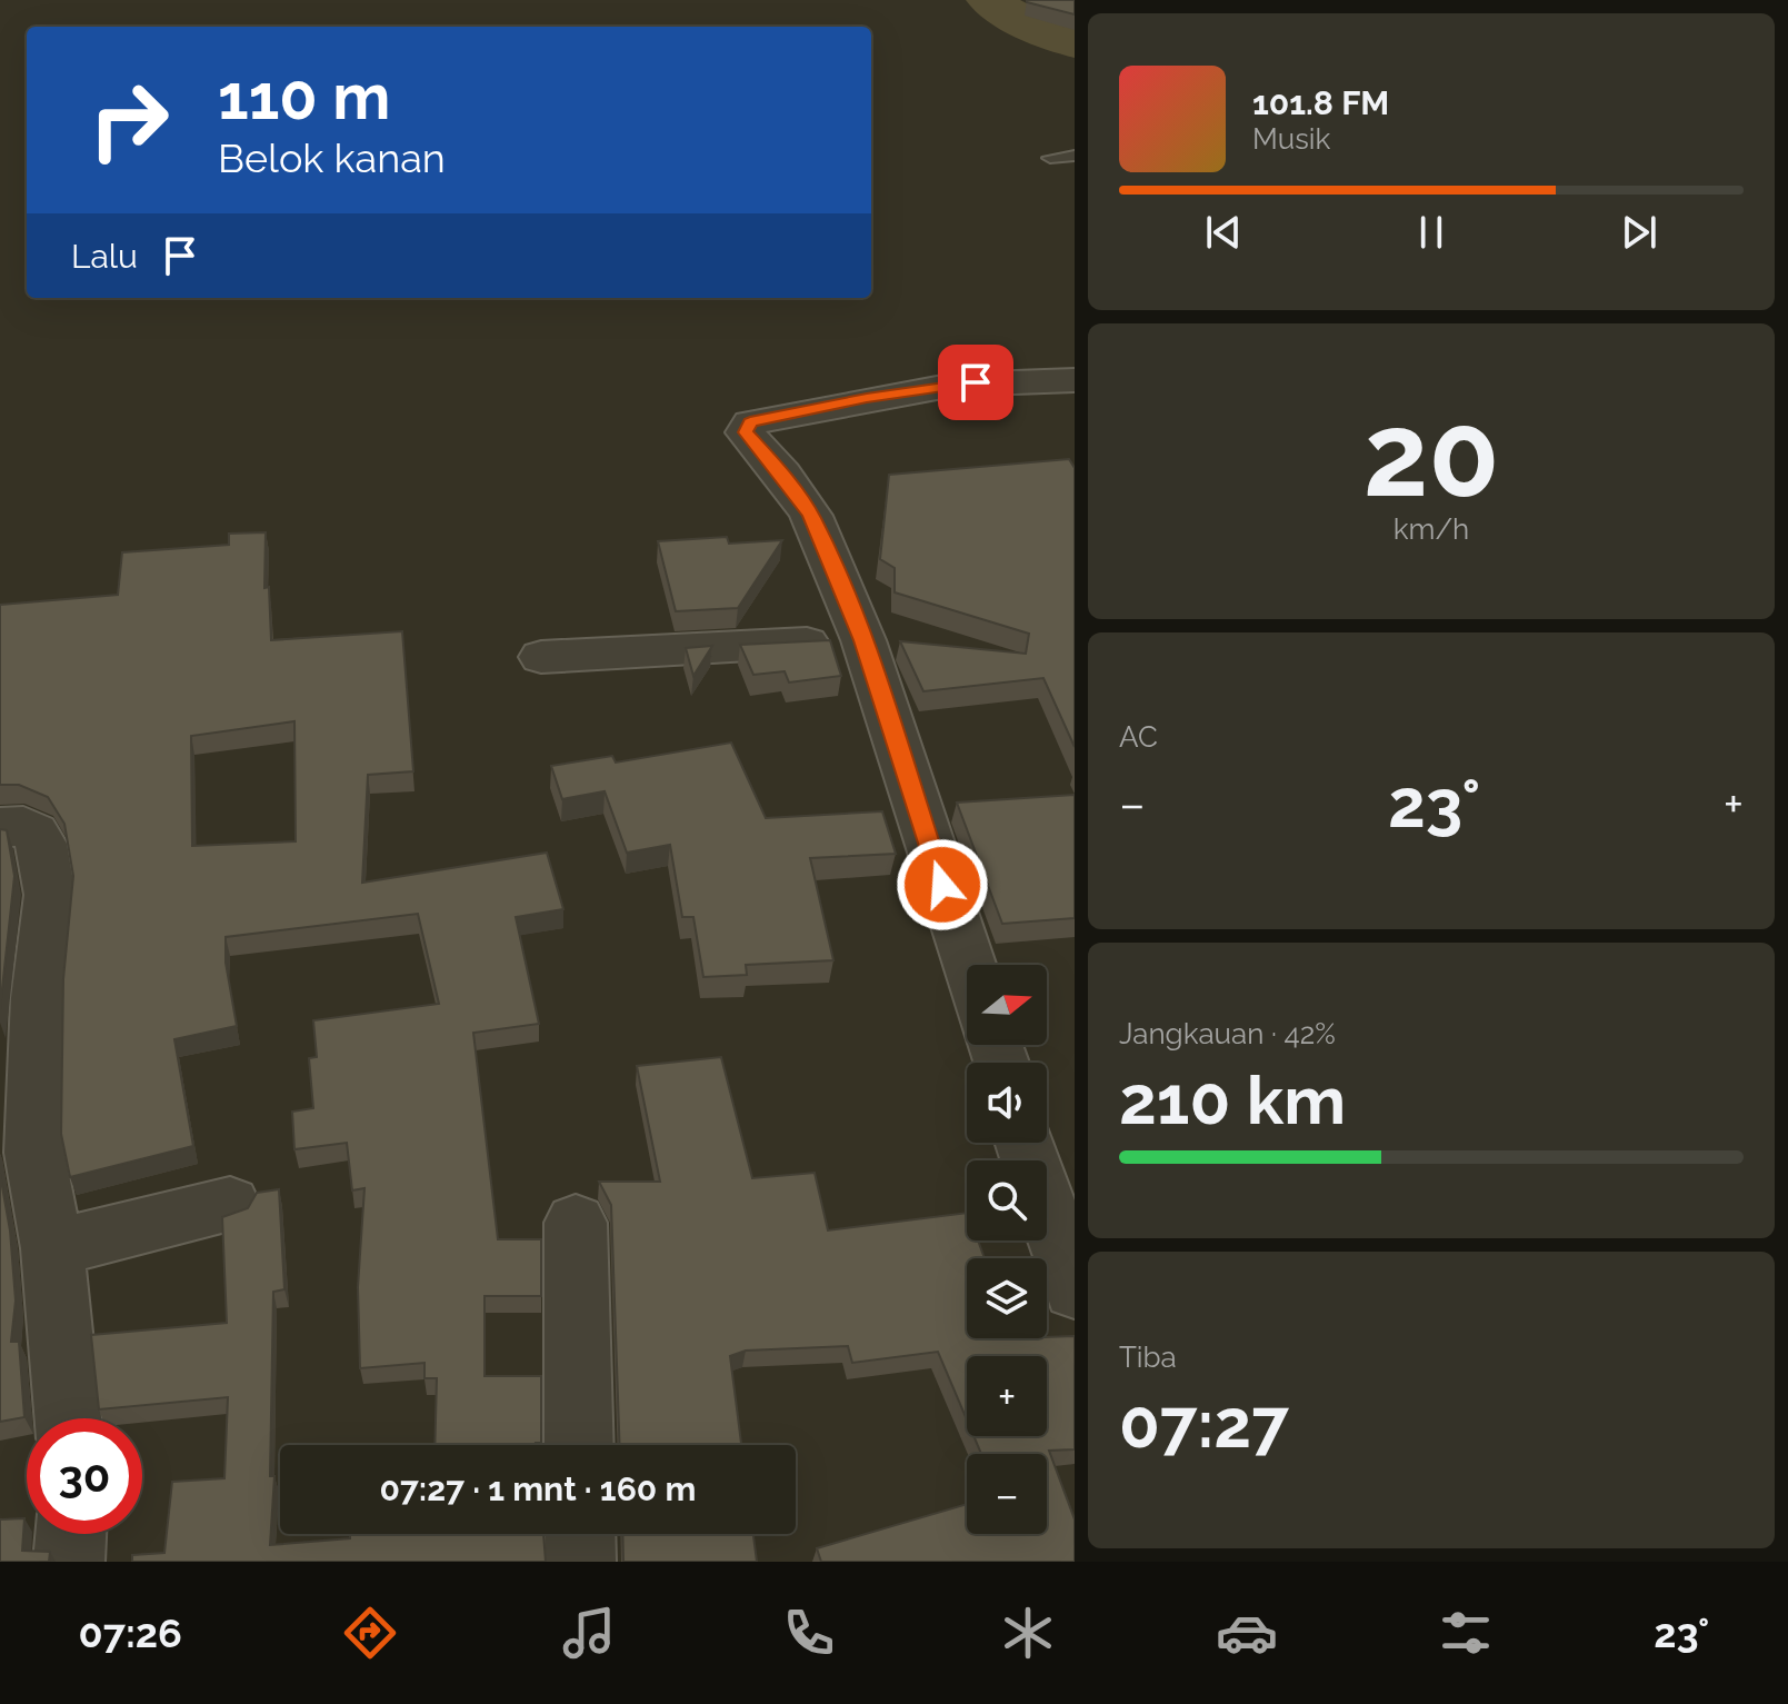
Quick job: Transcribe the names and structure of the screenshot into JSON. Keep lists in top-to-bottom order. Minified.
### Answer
{"north":"right","page":{"turn":["110 m","Belok kanan"],"song":["101.8 FM","Musik"],"then":"Lalu","tile":[["20","km/h"],"AC",["Jangkauan · 42%","210 km"],["Tiba","07:27"]],"heat":["−","23°","+"],"map_buttons":["+","−"],"limit":"30","trip":"07:27 · 1 mnt · 160 m","tabs":["07:26","23°"]}}
